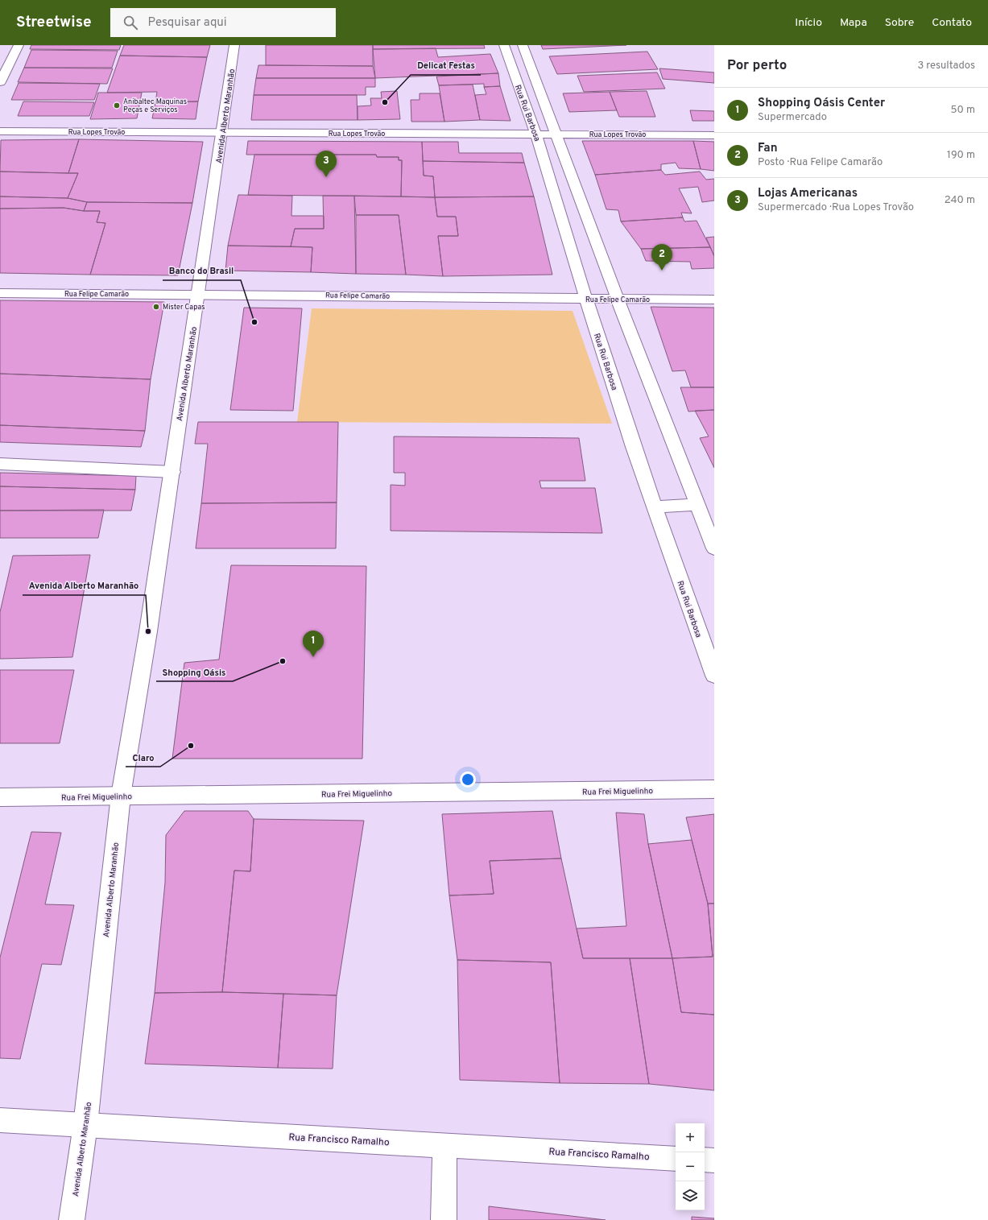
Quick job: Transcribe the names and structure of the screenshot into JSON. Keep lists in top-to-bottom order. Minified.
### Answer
{"streets":{"street":["Rua Rui Barbosa","Avenida Alberto Maranhão","Rua Lopes Trovão","Rua Felipe Camarão","Rua Frei Miguelinho","Rua Francisco Ramalho"]},"crossings":[["Rua Rui Barbosa","Rua Lopes Trovão"],["Rua Rui Barbosa","Rua Felipe Camarão"],["Avenida Alberto Maranhão","Rua Lopes Trovão"],["Avenida Alberto Maranhão","Rua Felipe Camarão"],["Avenida Alberto Maranhão","Rua Frei Miguelinho"],["Avenida Alberto Maranhão","Rua Francisco Ramalho"]],"places":["Delicat Festas","Anibaltec Maquinas Peças e Serviços","Mister Capas","Banco do Brasil","Avenida Alberto Maranhão","Shopping Oásis","Claro"],"page":{"header":"Streetwise","search":"Pesquisar aqui","nav":["Início","Mapa","Sobre","Contato"],"heading":["Por perto","3 resultados"],"list":[{"mark":"1","name":"Shopping Oásis Center","note":"Supermercado","value":"50 m"},{"mark":"2","name":"Fan","note":"Posto · Rua Felipe Camarão","value":"190 m"},{"mark":"3","name":"Lojas Americanas","note":"Supermercado · Rua Lopes Trovão","value":"240 m"}],"pins":["3","2","1"],"map_buttons":["+","−"]}}
